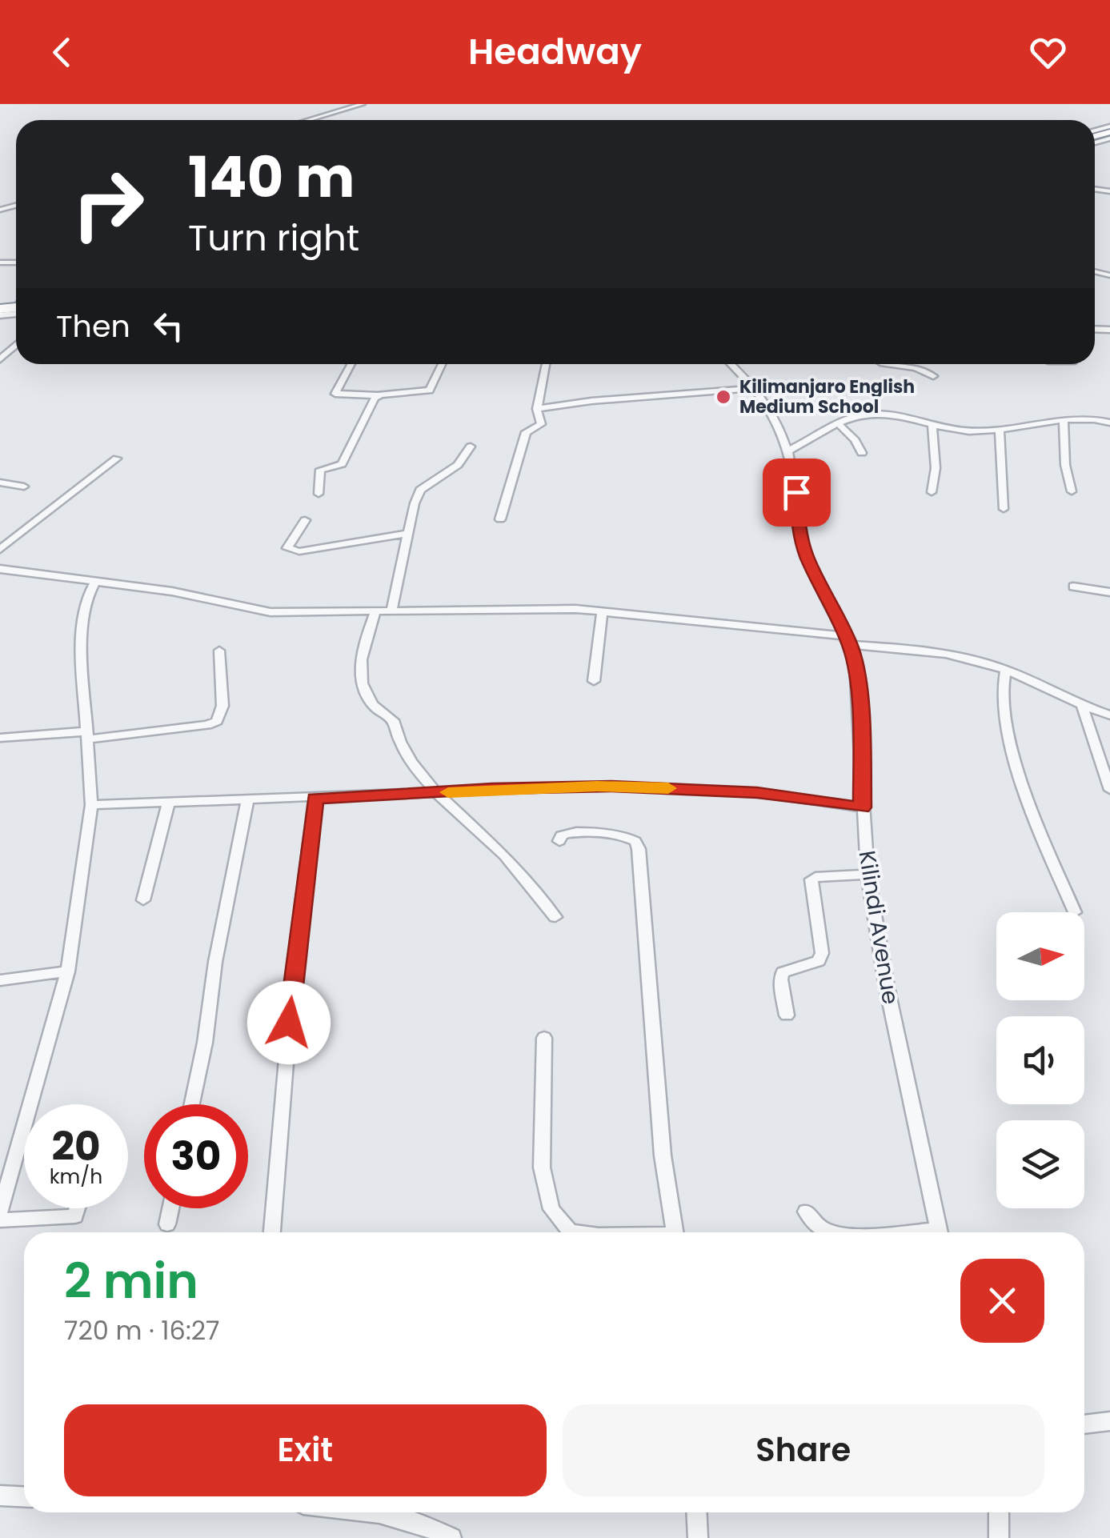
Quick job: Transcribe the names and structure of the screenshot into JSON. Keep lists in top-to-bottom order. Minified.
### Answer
{"streets":{"street":["Kilindi Avenue"]},"places":["Kilimanjaro English Medium School"],"north":"right","page":{"header":"Headway","turn":["140 m","Turn right"],"then":"Then","speed":"20 km/h","limit":"30","heading":["2 min","720 m · 16:27"],"buttons":["Exit","Share"]}}
